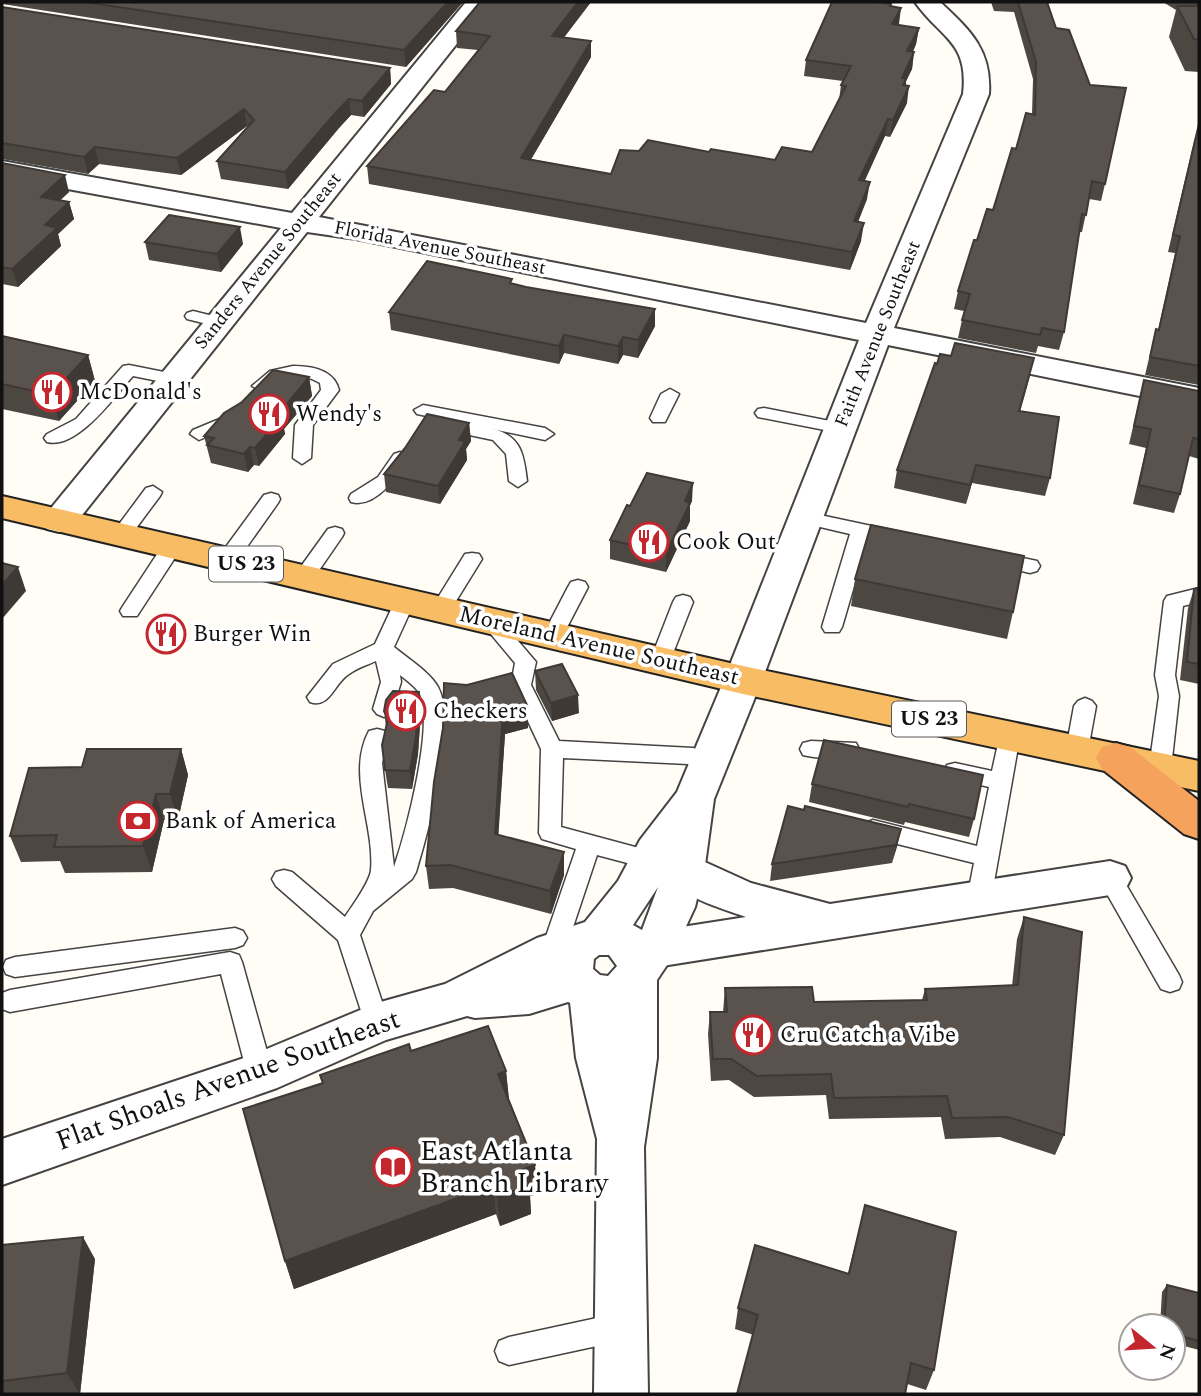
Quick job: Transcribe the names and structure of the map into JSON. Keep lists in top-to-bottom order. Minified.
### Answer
{"streets":{"highway":["US 23","Moreland Avenue Southeast"],"street":["Florida Avenue Southeast","Sanders Avenue Southeast","Faith Avenue Southeast","Flat Shoals Avenue Southeast"]},"crossings":[["Florida Avenue Southeast","Sanders Avenue Southeast"],["Florida Avenue Southeast","Faith Avenue Southeast"],["Sanders Avenue Southeast","Moreland Avenue Southeast"],["Faith Avenue Southeast","Moreland Avenue Southeast"]],"places":{"restaurant":["McDonald's","Wendy's","Cook Out","Burger Win","Checkers","Cru Catch a Vibe"],"bank":["Bank of America"],"library":["East Atlanta Branch Library"]},"north":"right"}
